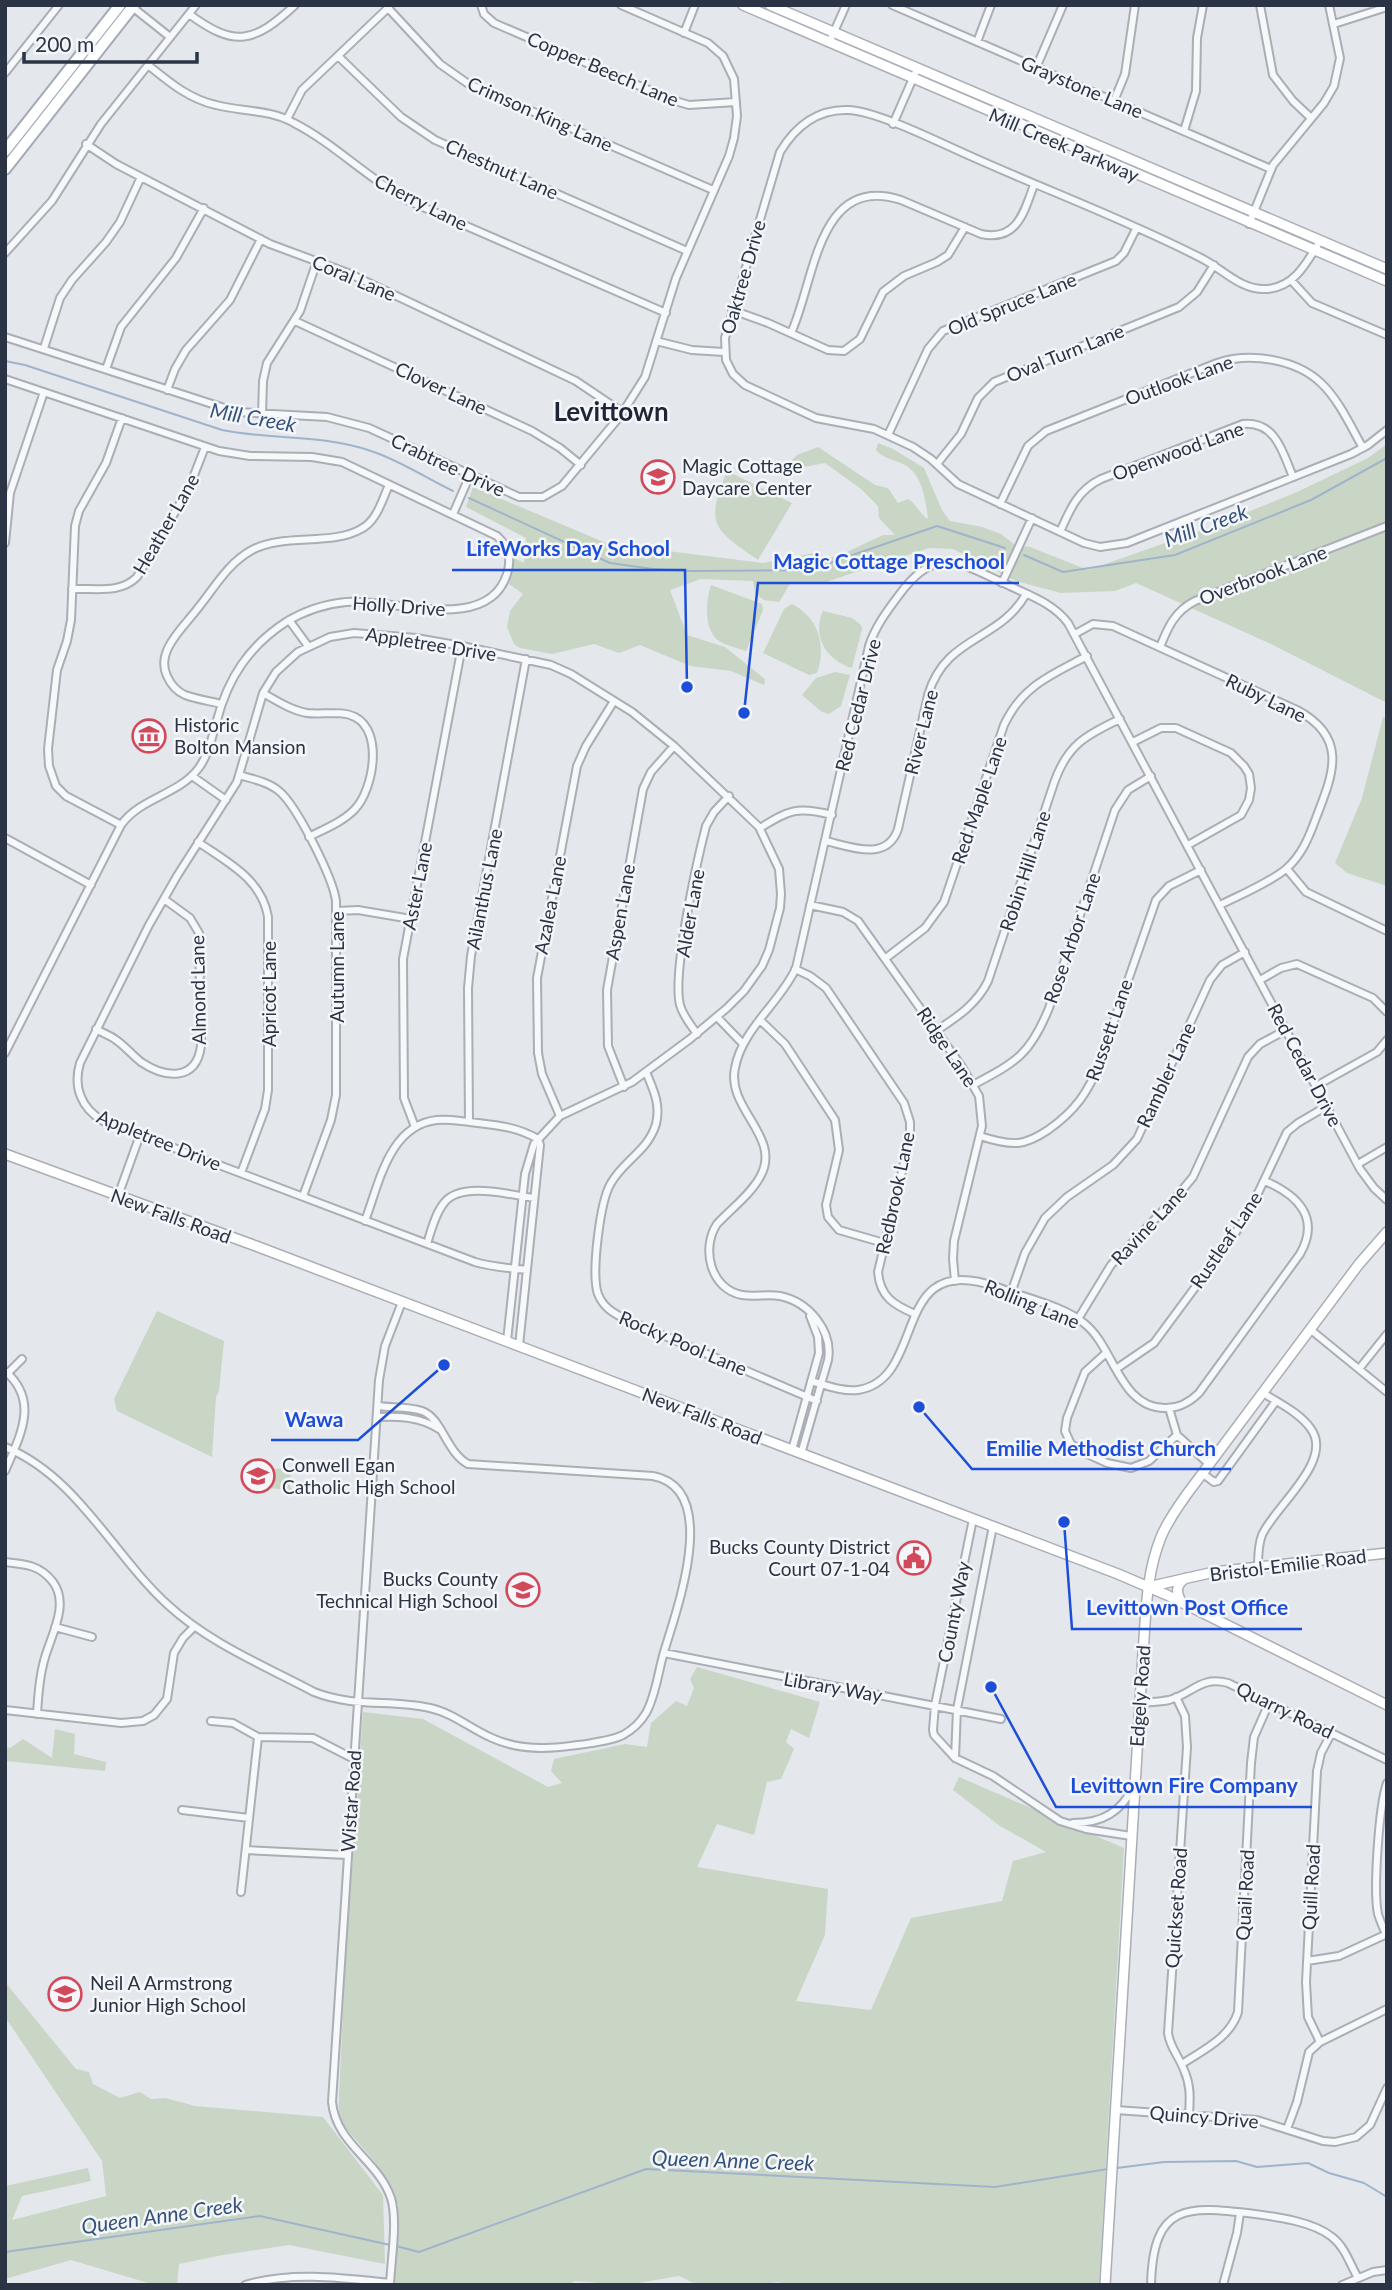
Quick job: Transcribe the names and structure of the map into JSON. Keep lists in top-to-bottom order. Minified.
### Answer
{"streets":{"main road":["Mill Creek Parkway","New Falls Road","Bristol-Emilie Road","Edgely Road"],"street":["Copper Beech Lane","Graystone Lane","Crimson King Lane","Chestnut Lane","Cherry Lane","Oaktree Drive","Coral Lane","Old Spruce Lane","Oval Turn Lane","Outlook Lane","Clover Lane","Openwood Lane","Crabtree Drive","Heather Lane","Overbrook Lane","Holly Drive","Appletree Drive","Ruby Lane","Red Cedar Drive","River Lane","Red Maple Lane","Robin Hill Lane","Aster Lane","Ailanthus Lane","Azalea Lane","Aspen Lane","Alder Lane","Rose Arbor Lane","Autumn Lane","Almond Lane","Apricot Lane","Russett Lane","Ridge Lane","Rambler Lane","Redbrook Lane","Ravine Lane","Rustleaf Lane","Rolling Lane","Rocky Pool Lane","County Way","Library Way","Quarry Road","Wistar Road","Quill Road","Quail Road","Quickset Road","Quincy Drive"]},"crossings":[["Copper Beech Lane","Crabtree Drive"],["Crimson King Lane","Crabtree Drive"],["Chestnut Lane","Crabtree Drive"],["Cherry Lane","Crabtree Drive"],["Oaktree Drive","Old Spruce Lane"],["Oaktree Drive","Oval Turn Lane"],["Oaktree Drive","Outlook Lane"],["Oaktree Drive","Openwood Lane"],["Coral Lane","Crabtree Drive"],["Clover Lane","Crabtree Drive"],["Heather Lane","Holly Drive"],["Overbrook Lane","Ruby Lane"],["Appletree Drive","Aster Lane"],["Appletree Drive","Ailanthus Lane"],["Appletree Drive","Azalea Lane"],["Appletree Drive","Aspen Lane"],["Appletree Drive","Alder Lane"],["Appletree Drive","Autumn Lane"],["Appletree Drive","Almond Lane"],["Appletree Drive","Apricot Lane"],["Appletree Drive","New Falls Road"],["Appletree Drive","Rocky Pool Lane"],["Ruby Lane","Red Cedar Drive"],["Red Cedar Drive","River Lane"],["Red Cedar Drive","Red Maple Lane"],["Red Cedar Drive","Robin Hill Lane"],["Red Cedar Drive","Rose Arbor Lane"],["Red Cedar Drive","Russett Lane"],["Red Cedar Drive","Ridge Lane"],["Red Cedar Drive","Rambler Lane"],["Red Cedar Drive","Redbrook Lane"],["Red Cedar Drive","New Falls Road"],["Red Cedar Drive","Ravine Lane"],["Red Cedar Drive","Rustleaf Lane"],["Red Cedar Drive","Rocky Pool Lane"],["Red Maple Lane","Ridge Lane"],["Robin Hill Lane","Ridge Lane"],["Rose Arbor Lane","Ridge Lane"],["Russett Lane","Ridge Lane"],["Ridge Lane","Rolling Lane"],["Rambler Lane","Rolling Lane"],["New Falls Road","Bristol-Emilie Road"],["New Falls Road","County Way"],["New Falls Road","Edgely Road"],["New Falls Road","Wistar Road"],["Ravine Lane","Rolling Lane"],["Rustleaf Lane","Rolling Lane"],["Bristol-Emilie Road","Edgely Road"],["County Way","Library Way"],["Edgely Road","Quarry Road"],["Edgely Road","Quincy Drive"],["Quarry Road","Quill Road"],["Quarry Road","Quail Road"],["Quarry Road","Quickset Road"],["Quail Road","Quickset Road"],["Quickset Road","Quincy Drive"]],"districts":["Levittown"],"water":["Mill Creek","Queen Anne Creek"],"places":{"school or university":["Magic Cottage Daycare Center","Conwell Egan Catholic High School","Bucks County Technical High School","Neil A Armstrong Junior High School"],"other":["LifeWorks Day School","Magic Cottage Preschool","Wawa","Emilie Methodist Church","Levittown Post Office","Levittown Fire Company"],"museum":["Historic Bolton Mansion"],"public building":["Bucks County District Court 07-1-04"]},"scale_bar":"200 m"}
